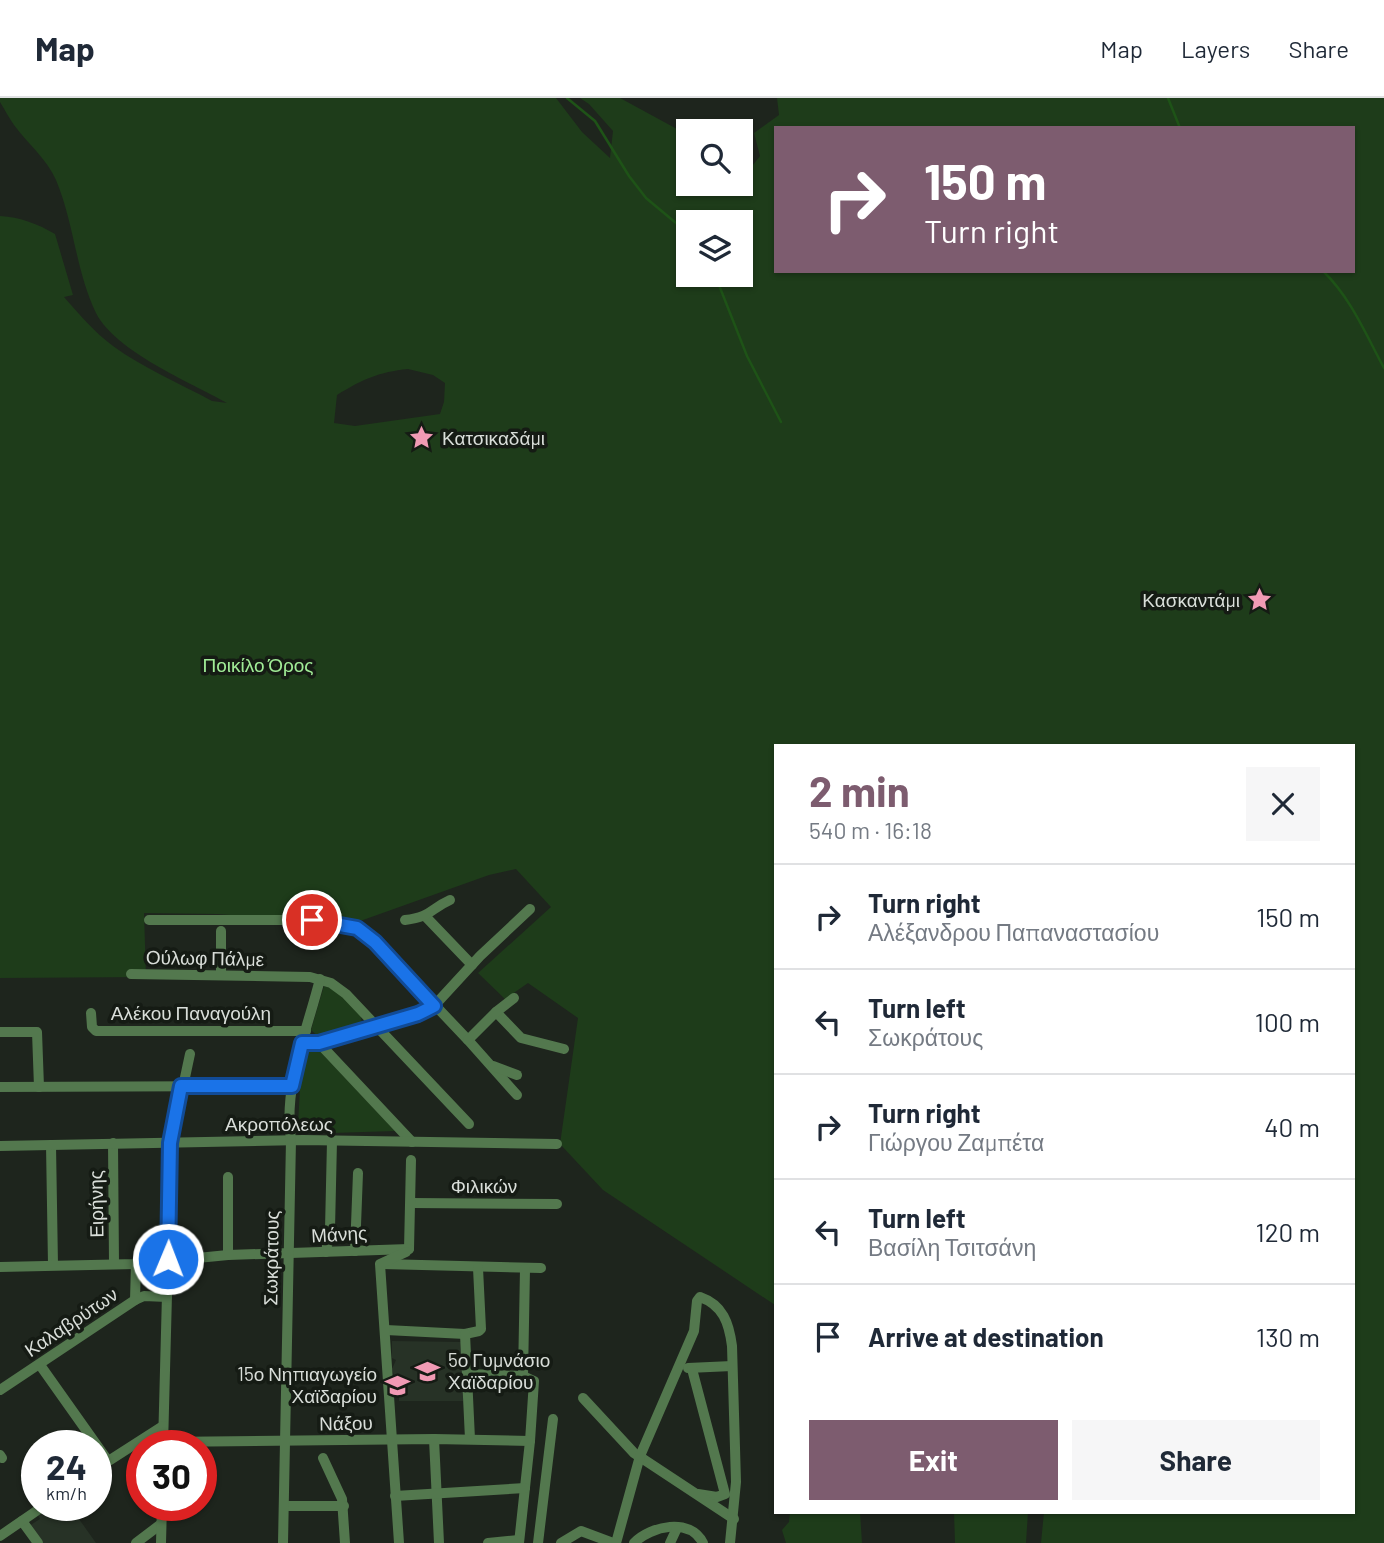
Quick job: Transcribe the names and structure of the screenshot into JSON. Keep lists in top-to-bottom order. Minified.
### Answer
{"streets":{"street":["Ούλωφ Πάλμε","Αλέκου Παναγούλη","Ακροπόλεως","Φιλικών","Ειρήνης","Μάνης","Σωκράτους","Καλαβρύτων","Νάξου"]},"crossings":[["Ούλωφ Πάλμε","Σωκράτους"],["Αλέκου Παναγούλη","Σωκράτους"],["Ακροπόλεως","Ειρήνης"],["Ακροπόλεως","Σωκράτους"],["Ειρήνης","Μάνης"],["Μάνης","Σωκράτους"],["Σωκράτους","Νάξου"]],"parks":["Ποικίλο Όρος"],"places":{"place":["Κατσικαδάμι","Κασκαντάμι"],"school or university":["5ο Γυμνάσιο Χαϊδαρίου","15ο Νηπιαγωγείο Χαϊδαρίου"]},"page":{"header":"Map","nav":["Map","Layers","Share"],"turn":["150 m","Turn right"],"heading":["2 min","540 m · 16:18"],"list":[{"name":"Turn right","note":"Αλέξανδρου Παπαναστασίου","value":"150 m"},{"name":"Turn left","note":"Σωκράτους","value":"100 m"},{"name":"Turn right","note":"Γιώργου Ζαμπέτα","value":"40 m"},{"name":"Turn left","note":"Βασίλη Τσιτσάνη","value":"120 m"},{"name":"Arrive at destination","value":"130 m"}],"buttons":["Exit","Share"],"speed":"24 km/h","limit":"30"}}
